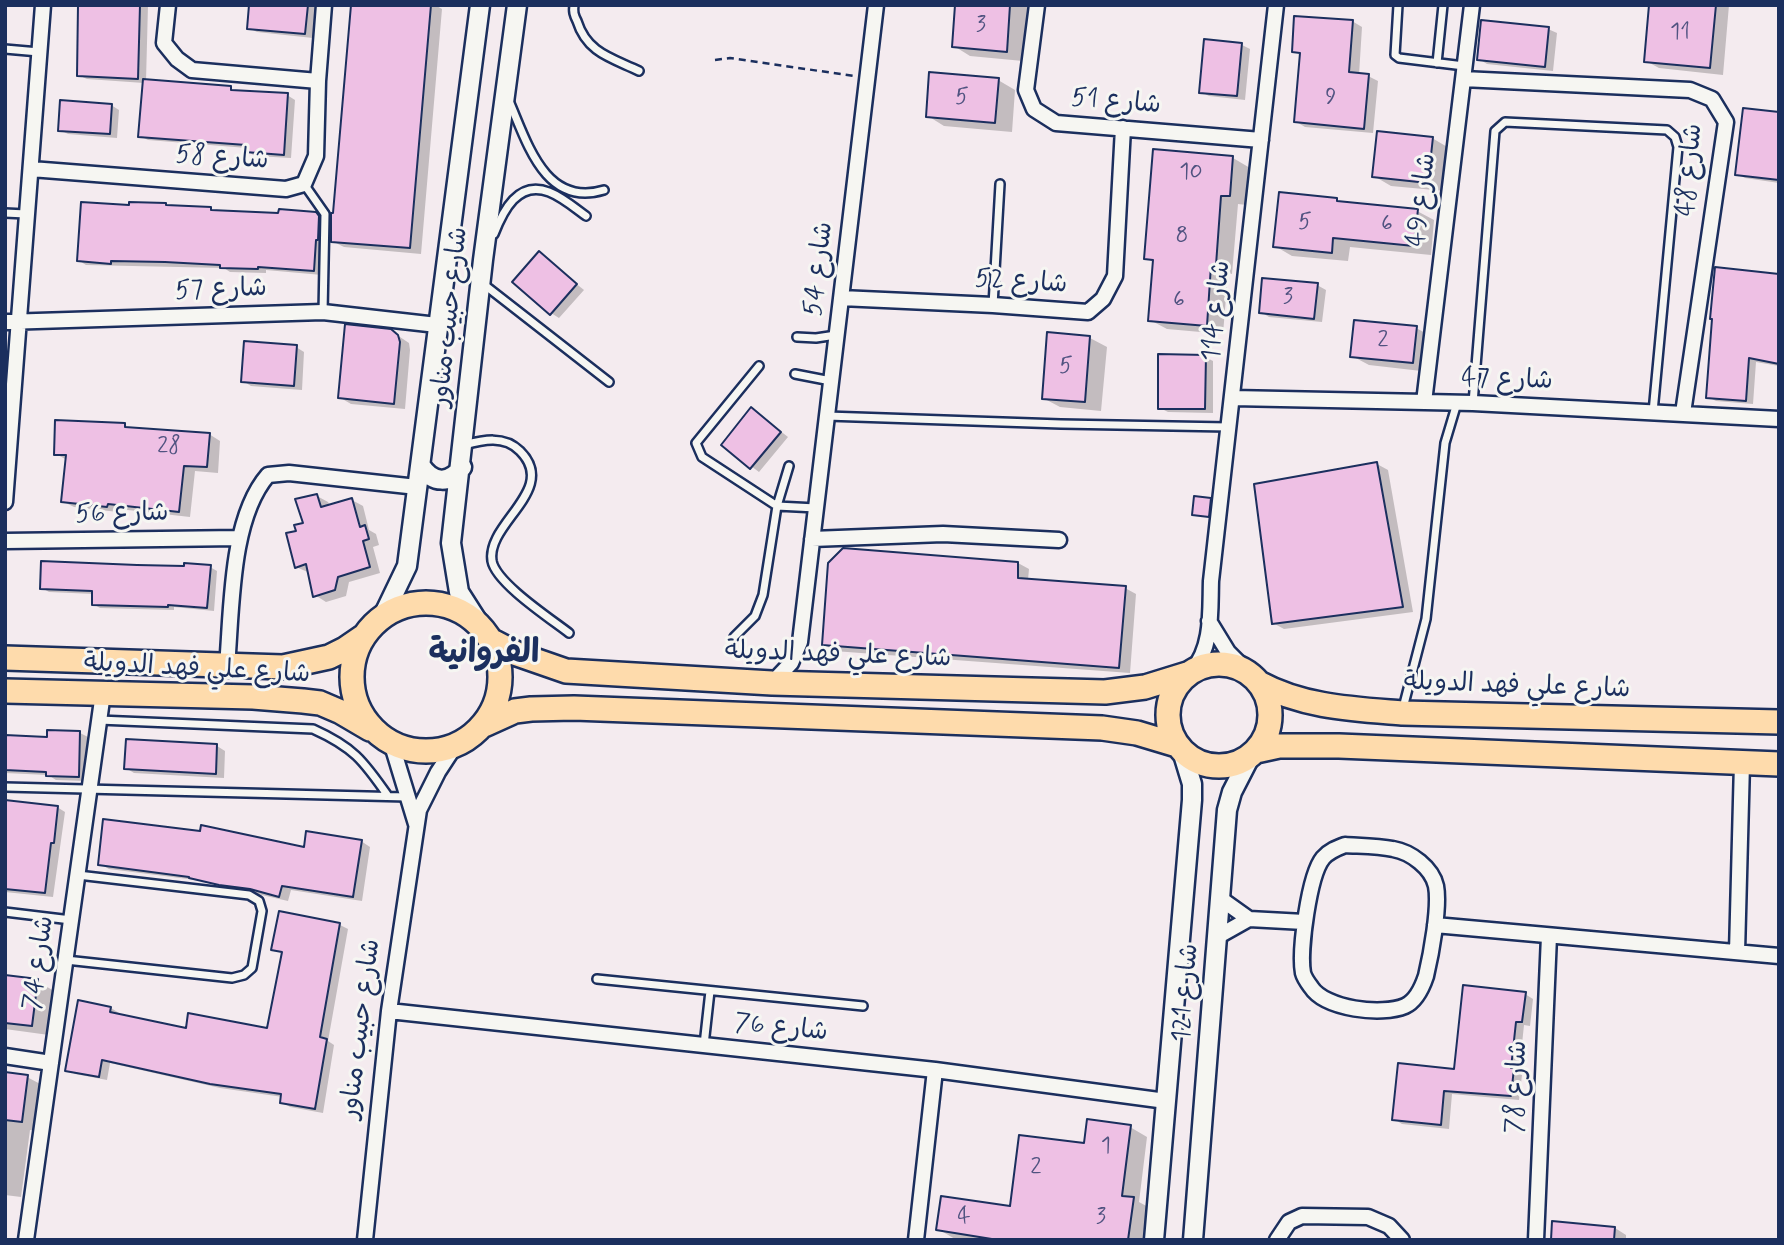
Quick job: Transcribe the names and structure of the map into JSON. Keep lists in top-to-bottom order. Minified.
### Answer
{"streets":{"main road":["شارع علي فهد الدويلة"],"street":["شارع 51","شارع 58","شارع 48","شارع 49","شارع 54","شارع 52","شارع 57","شارع 114","شارع حبيب مناور","شارع 47","شارع 56","شارع 74","شارع 121","شارع 76","شارع 78"]},"crossings":[["شارع 51","شارع 52"],["شارع 51","شارع 114"],["شارع 48","شارع 49"],["شارع 48","شارع 47"],["شارع 49","شارع 47"],["شارع 54","شارع 52"],["شارع 54","شارع علي فهد الدويلة"],["شارع 57","شارع حبيب مناور"],["شارع 114","شارع 47"],["شارع 114","شارع علي فهد الدويلة"],["شارع 114","شارع 121"],["شارع حبيب مناور","شارع علي فهد الدويلة"],["شارع حبيب مناور","شارع 76"],["شارع علي فهد الدويلة","شارع 74"],["شارع علي فهد الدويلة","شارع 121"],["شارع 121","شارع 76"]],"districts":["الفروانية"],"house_numbers":["3","11","5","9","10","5","6","8","3","6","2","5","28","1","2","4","3"]}
